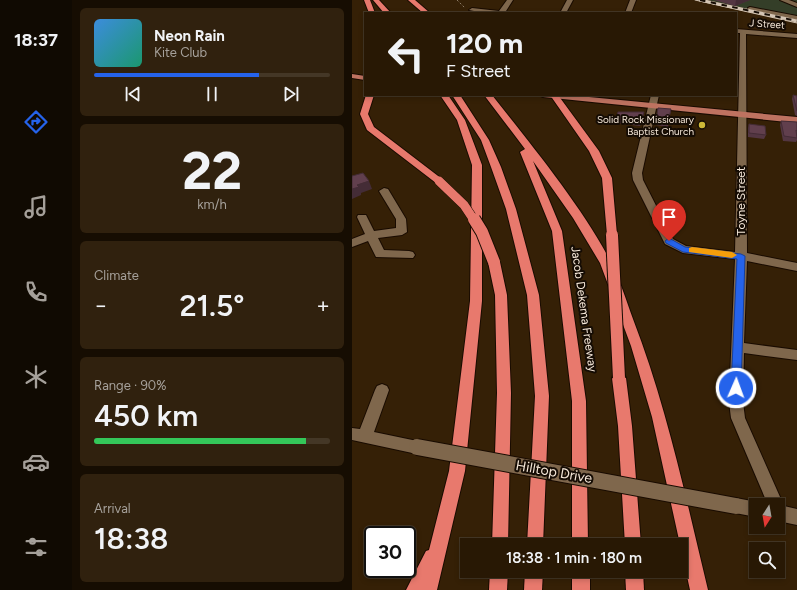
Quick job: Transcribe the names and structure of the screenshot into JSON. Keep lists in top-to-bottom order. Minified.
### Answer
{"streets":{"highway":["Jacob Dekema Freeway"],"street":["J Street","Toyne Street","Hilltop Drive"]},"crossings":[["J Street","Toyne Street"]],"places":["Solid Rock Missionary Baptist Church"],"north":"bottom","page":{"tabs":"18:37","turn":["120 m","F Street"],"song":["Neon Rain","Kite Club"],"tile":[["22","km/h"],"Climate",["Range · 90%","450 km"],["Arrival","18:38"]],"heat":["−","21.5°","+"],"limit":"30","trip":"18:38 · 1 min · 180 m"}}
